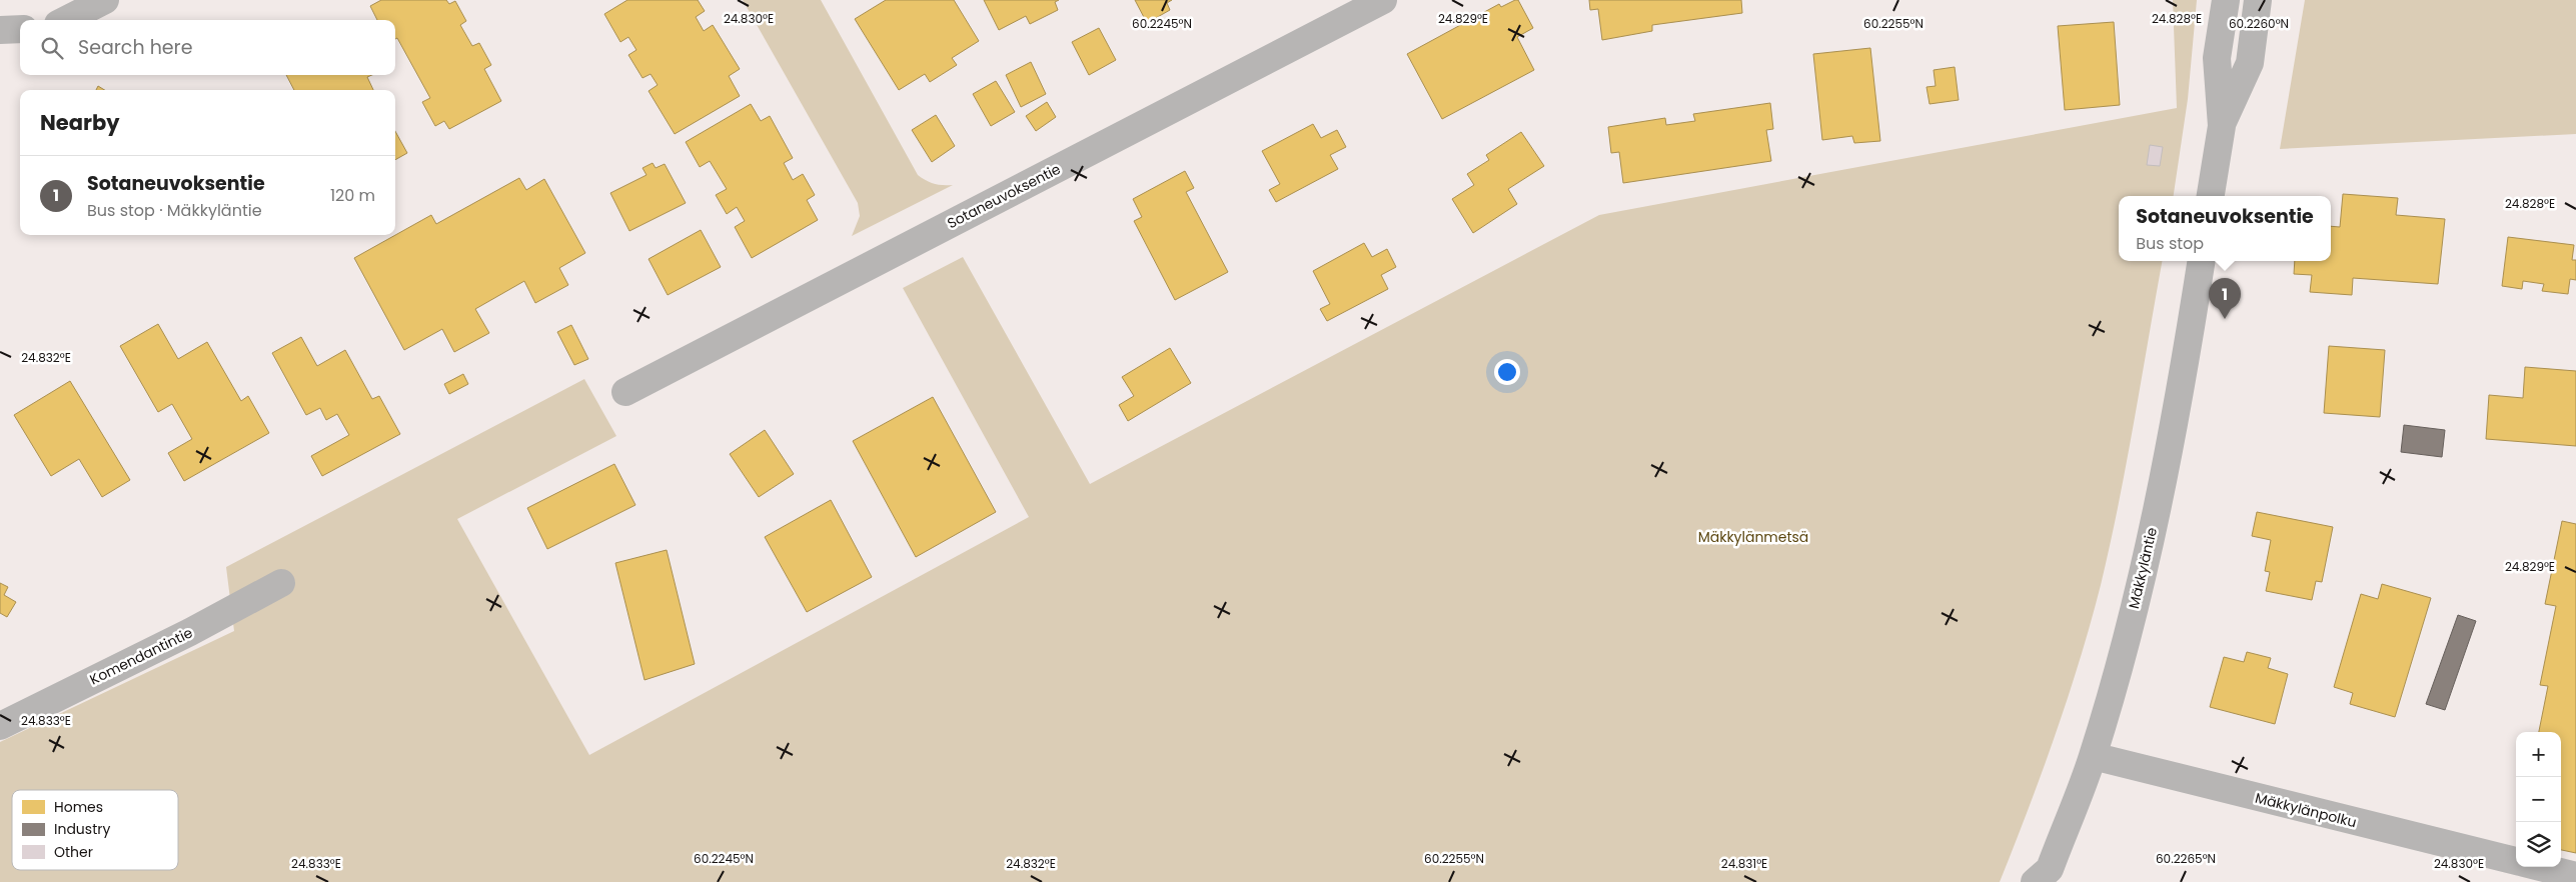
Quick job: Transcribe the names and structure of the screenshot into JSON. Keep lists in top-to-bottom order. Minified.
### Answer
{"streets":{"street":["Sotaneuvoksentie","Mäkkyläntie","Komendantintie","Mäkkylänpolku"]},"crossings":[["Mäkkyläntie","Mäkkylänpolku"]],"parks":["Mäkkylänmetsä"],"legend":["Homes","Industry","Other"],"page":{"search":"Search here","heading":"Nearby","list":[{"mark":"1","name":"Sotaneuvoksentie","note":"Bus stop · Mäkkyläntie","value":"120 m"}],"popup":["Sotaneuvoksentie","Bus stop"],"pins":"1","map_buttons":["+","−"]},"coordinates":["24.830°E","24.829°E","24.828°E","60.2245°N","60.2255°N","60.2260°N","24.832°E","24.833°E","60.2265°N","24.831°E"]}
